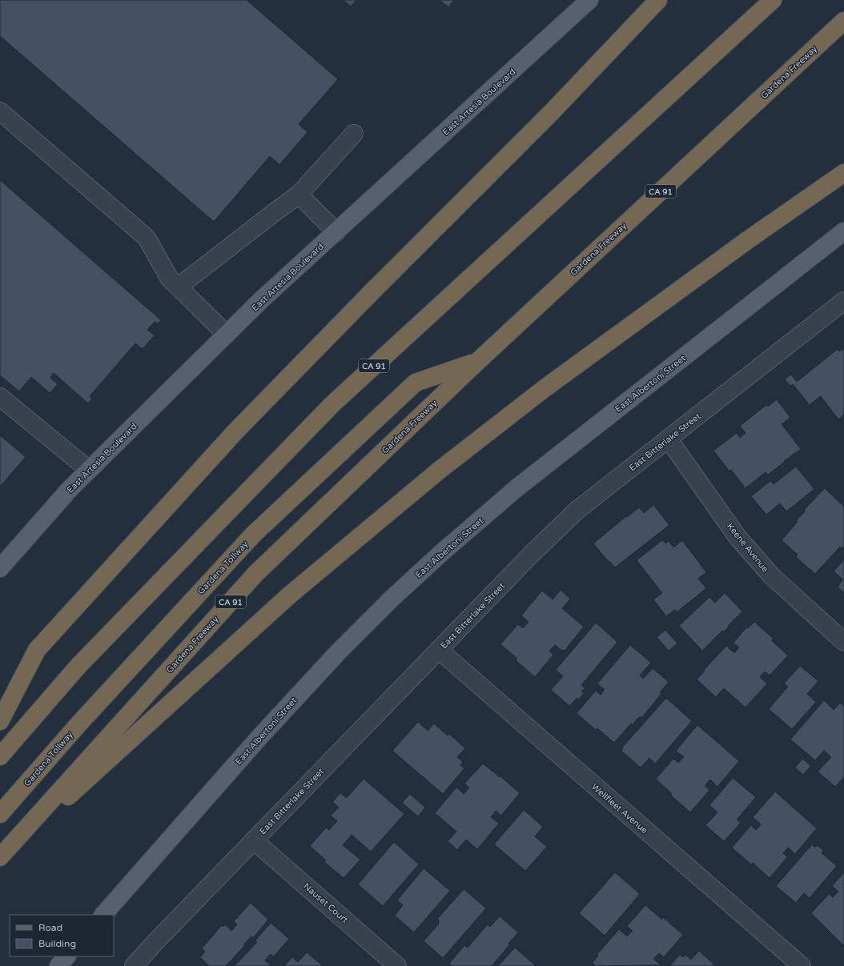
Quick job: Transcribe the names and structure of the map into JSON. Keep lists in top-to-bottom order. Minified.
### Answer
{"streets":{"highway":["Gardena Freeway","CA 91","Gardena Tollway"],"main road":["East Artesia Boulevard","East Albertoni Street"],"street":["East Bitterlake Street","Keene Avenue","Wellfleet Avenue","Nauset Court"]},"crossings":[["Gardena Freeway","Gardena Tollway"],["East Bitterlake Street","Keene Avenue"],["East Bitterlake Street","Wellfleet Avenue"],["East Bitterlake Street","Nauset Court"]],"legend":["Road","Building"]}
